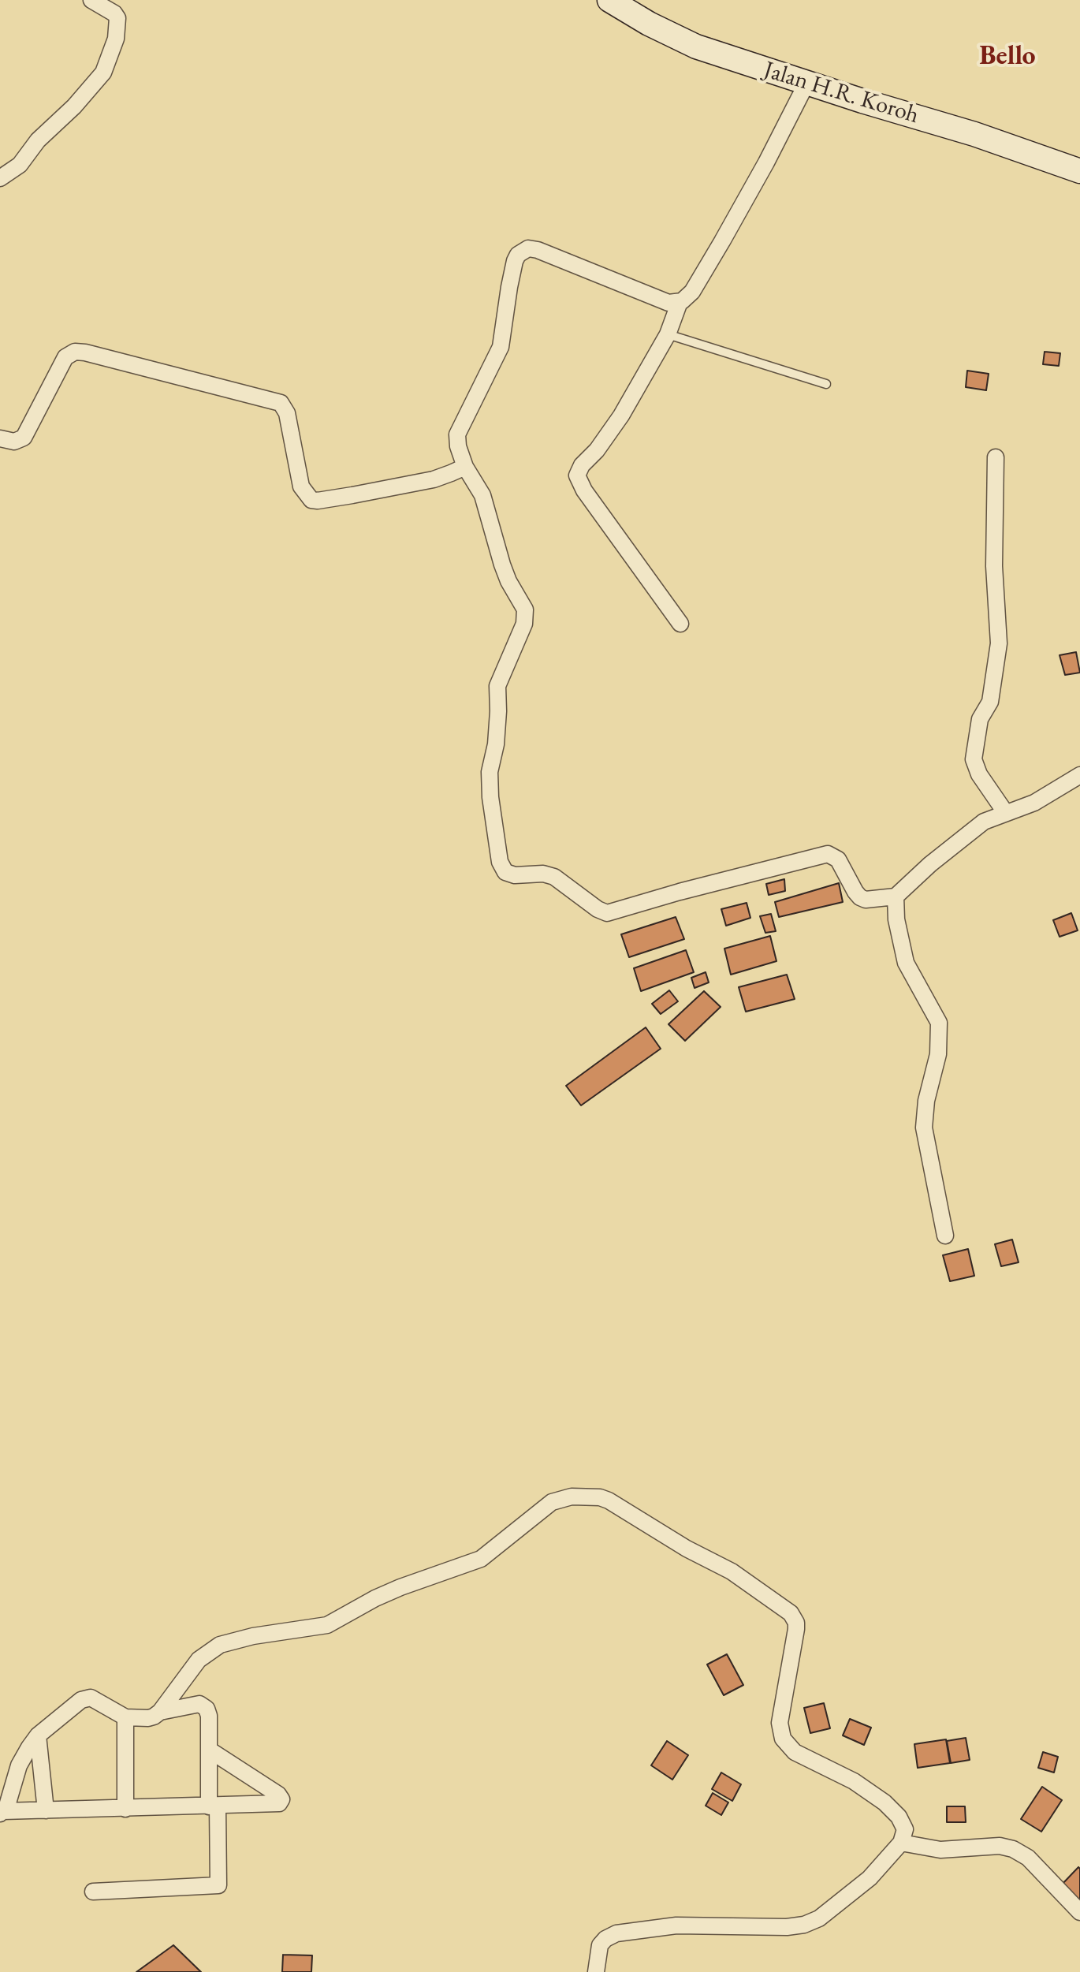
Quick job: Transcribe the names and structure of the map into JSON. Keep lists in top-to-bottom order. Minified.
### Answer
{"streets":{"main road":["Jalan H.R. Koroh"]},"districts":["Bello"]}
